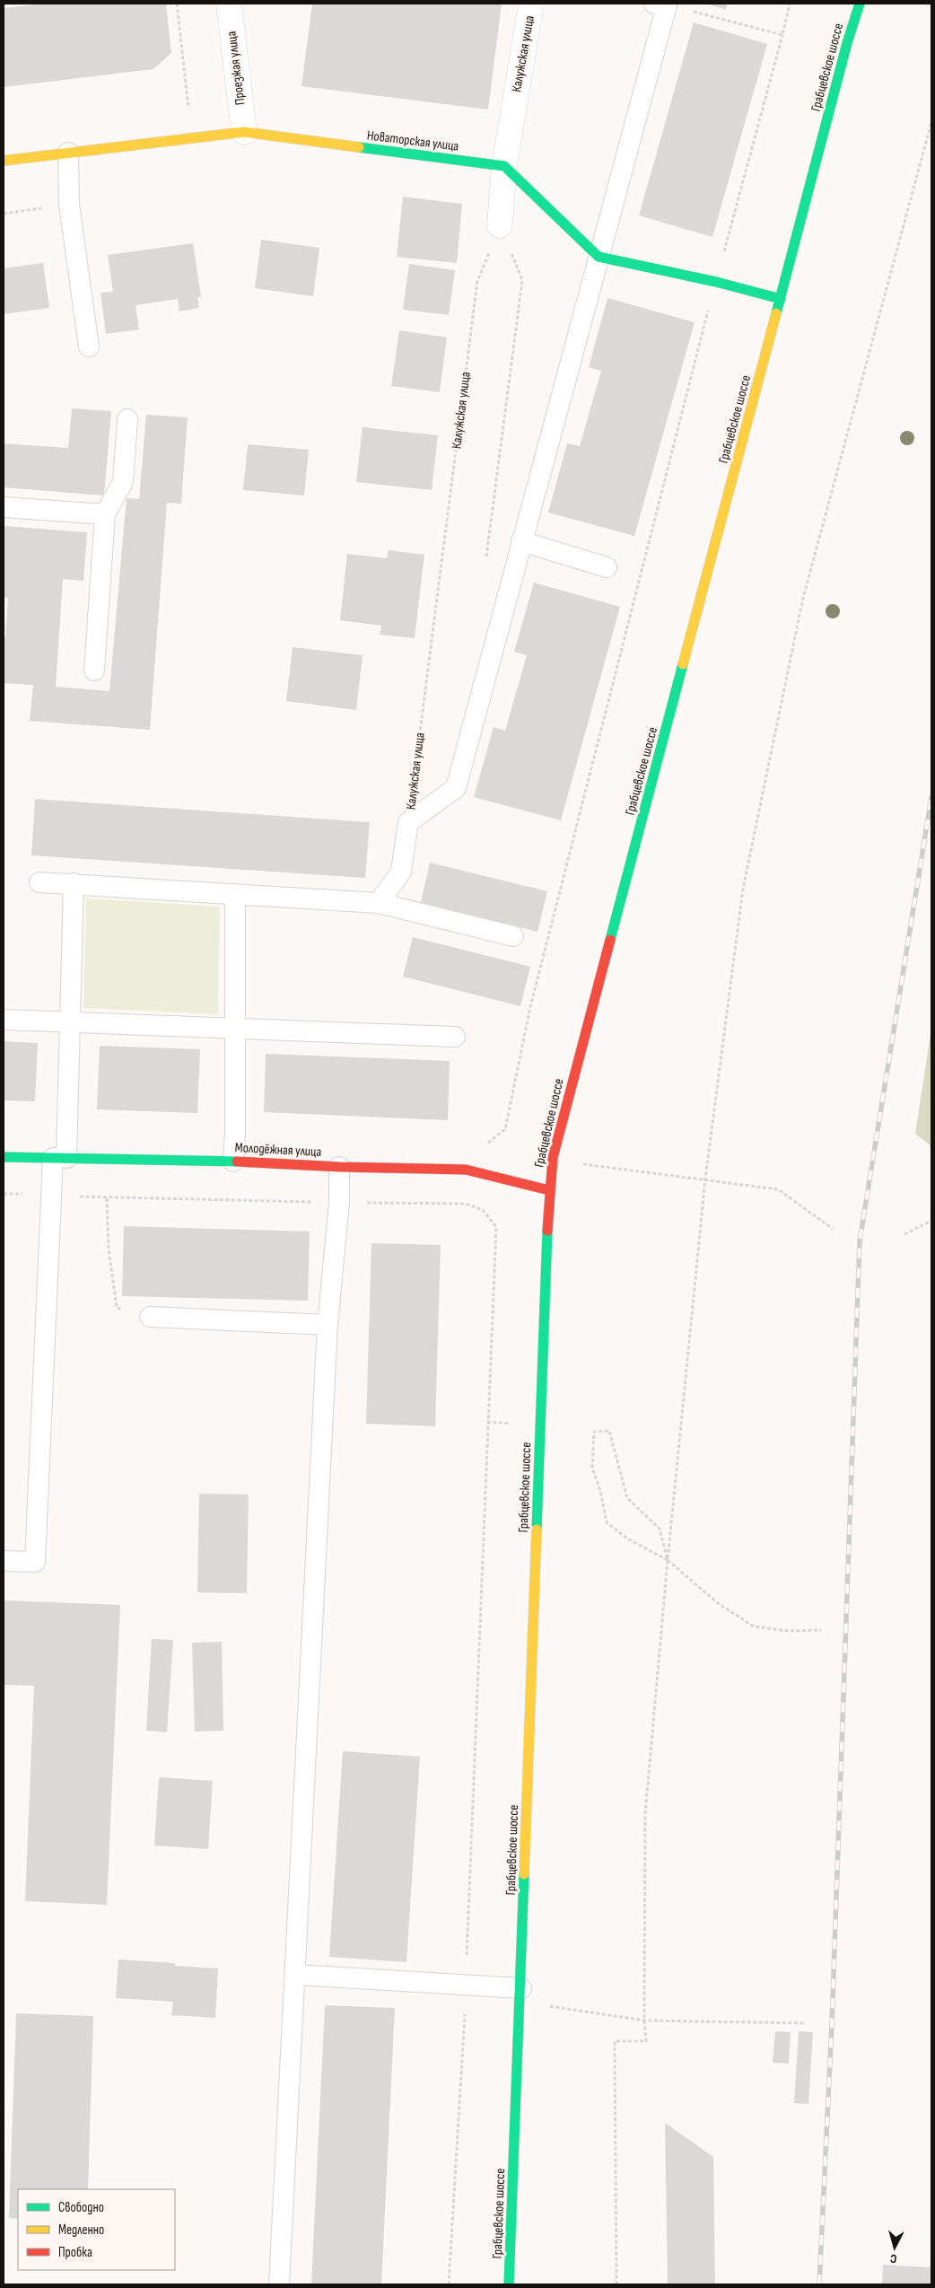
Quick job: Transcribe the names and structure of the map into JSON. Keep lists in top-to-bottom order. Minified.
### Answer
{"streets":{"main road":["Грабцевское шоссе","Новаторская улица","Молодёжная улица"],"street":["Калужская улица","Проезжая улица"]},"crossings":[["Калужская улица","Новаторская улица"],["Грабцевское шоссе","Молодёжная улица"],["Проезжая улица","Новаторская улица"]],"legend":["Свободно","Медленно","Пробка"],"north":"bottom"}
